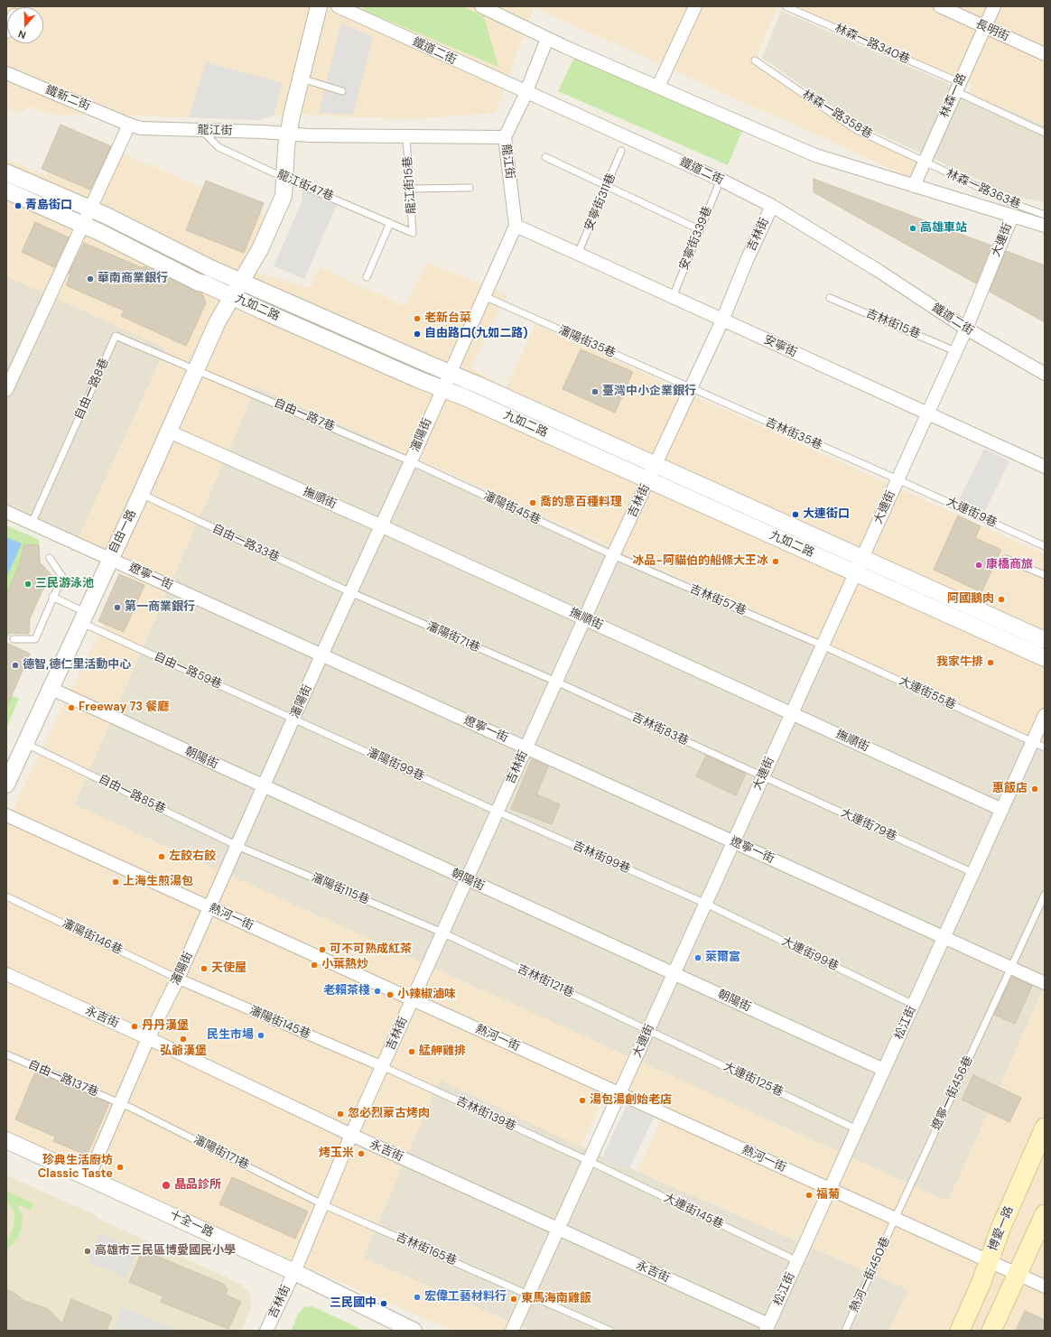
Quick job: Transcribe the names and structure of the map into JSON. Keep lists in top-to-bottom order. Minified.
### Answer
{"streets":{"main road":["博愛一路"],"street":["長明街","鐵道二街","林森一路","鐵新二街","龍江街","吉林街","大連街","九如二路","安寧街","瀋陽街","撫順街","自由一路","遼寧一街","朝陽街","熱河一街","永吉街","瀋陽街145巷","松江街","十全一路"],"lane":["林森一路340巷","林森一路358巷","龍江街15巷","龍江街47巷","林森一路363巷","安寧街311巷","安寧街339巷","吉林街15巷","瀋陽街35巷","自由一路8巷","自由一路7巷","吉林街35巷","瀋陽街45巷","大連街9巷","自由一路33巷","吉林街57巷","瀋陽街71巷","自由一路59巷","大連街55巷","吉林街83巷","瀋陽街99巷","自由一路85巷","大連街79巷","吉林街99巷","瀋陽街115巷","瀋陽街146巷","大連街99巷","吉林街121巷","自由一路137巷","大連街125巷","遼寧一街456巷","吉林街139巷","瀋陽街171巷","大連街145巷","吉林街165巷","熱河一街450巷"]},"crossings":[["長明街","林森一路"],["林森一路340巷","林森一路"],["鐵道二街","吉林街"],["鐵道二街","安寧街339巷"],["鐵道二街","大連街"],["林森一路","林森一路358巷"],["林森一路","林森一路363巷"],["鐵新二街","龍江街"],["林森一路358巷","林森一路363巷"],["龍江街","龍江街15巷"],["龍江街","龍江街47巷"],["龍江街","安寧街"],["龍江街","瀋陽街"],["龍江街","自由一路"],["龍江街15巷","龍江街47巷"],["龍江街47巷","自由一路"],["安寧街311巷","安寧街"],["吉林街","九如二路"],["吉林街","瀋陽街35巷"],["吉林街","安寧街"],["吉林街","吉林街35巷"],["吉林街","撫順街"],["吉林街","瀋陽街45巷"],["吉林街","遼寧一街"],["吉林街","吉林街57巷"],["吉林街","瀋陽街71巷"],["吉林街","吉林街83巷"],["吉林街","朝陽街"],["吉林街","瀋陽街99巷"],["吉林街","吉林街99巷"],["吉林街","瀋陽街115巷"],["吉林街","熱河一街"],["吉林街","吉林街121巷"],["吉林街","永吉街"],["吉林街","瀋陽街145巷"],["吉林街","吉林街139巷"],["吉林街","瀋陽街171巷"],["吉林街","十全一路"],["吉林街","吉林街165巷"],["安寧街339巷","安寧街"],["大連街","九如二路"],["大連街","吉林街15巷"],["大連街","安寧街"],["大連街","吉林街35巷"],["大連街","撫順街"],["大連街","大連街9巷"],["大連街","遼寧一街"],["大連街","吉林街57巷"],["大連街","大連街55巷"],["大連街","吉林街83巷"],["大連街","朝陽街"],["大連街","大連街79巷"],["大連街","吉林街99巷"],["大連街","熱河一街"],["大連街","大連街99巷"],["大連街","吉林街121巷"],["大連街","永吉街"],["大連街","大連街125巷"],["大連街","吉林街139巷"],["大連街","大連街145巷"],["大連街","吉林街165巷"],["九如二路","瀋陽街"],["九如二路","自由一路"],["瀋陽街35巷","吉林街35巷"],["瀋陽街35巷","瀋陽街"],["安寧街","瀋陽街"],["自由一路8巷","自由一路7巷"],["自由一路8巷","自由一路"],["自由一路8巷","遼寧一街"],["自由一路7巷","瀋陽街"],["自由一路7巷","瀋陽街45巷"],["自由一路7巷","自由一路"],["吉林街35巷","大連街9巷"],["瀋陽街","撫順街"],["瀋陽街","瀋陽街45巷"],["瀋陽街","自由一路33巷"],["瀋陽街","遼寧一街"],["瀋陽街","瀋陽街71巷"],["瀋陽街","自由一路59巷"],["瀋陽街","朝陽街"],["瀋陽街","瀋陽街99巷"],["瀋陽街","自由一路85巷"],["瀋陽街","瀋陽街115巷"],["瀋陽街","熱河一街"],["瀋陽街","瀋陽街146巷"],["瀋陽街","永吉街"],["瀋陽街","瀋陽街145巷"],["瀋陽街","自由一路137巷"],["瀋陽街","瀋陽街171巷"],["瀋陽街","十全一路"],["撫順街","自由一路"],["撫順街","松江街"],["瀋陽街45巷","吉林街57巷"],["自由一路","自由一路33巷"],["自由一路","遼寧一街"],["自由一路","自由一路59巷"],["自由一路","朝陽街"],["自由一路","自由一路85巷"],["自由一路33巷","瀋陽街71巷"],["遼寧一街","松江街"],["遼寧一街","遼寧一街456巷"],["吉林街57巷","大連街55巷"],["瀋陽街71巷","吉林街83巷"],["自由一路59巷","瀋陽街99巷"],["大連街55巷","松江街"],["吉林街83巷","大連街79巷"],["朝陽街","松江街"],["瀋陽街99巷","吉林街99巷"],["自由一路85巷","瀋陽街115巷"],["大連街79巷","松江街"],["吉林街99巷","大連街99巷"],["瀋陽街115巷","吉林街121巷"],["熱河一街","松江街"],["熱河一街","遼寧一街456巷"],["熱河一街","博愛一路"],["熱河一街","熱河一街450巷"],["瀋陽街146巷","瀋陽街145巷"],["大連街99巷","松江街"],["吉林街121巷","大連街125巷"],["永吉街","松江街"],["瀋陽街145巷","吉林街139巷"],["松江街","大連街125巷"],["松江街","大連街145巷"],["自由一路137巷","瀋陽街171巷"],["遼寧一街456巷","熱河一街450巷"],["吉林街139巷","大連街145巷"],["瀋陽街171巷","吉林街165巷"]],"places":["青島街口","高雄車站","華南商業銀行","老新台菜","自由路口(九如二路)","臺灣中小企業銀行","喬的意百種料理","大連街口","冰品-阿貓伯的船條大王冰","康橋商旅","三民游泳池","阿國鵝肉","第一商業銀行","我家牛排","德智,德仁里活動中心","Freeway 73 餐廳","惠飯店","左餃右餃","上海生煎湯包","可不可熟成紅茶","萊爾富","小葉熱炒","天使屋","老賴茶棧","小辣椒滷味","丹丹漢堡","民生市場","弘爺漢堡","艋舺雞排","湯包湯創始老店","忽必烈蒙古烤肉","烤玉米","珍典生活廚坊 Classic Taste","晶品診所","福菊","高雄市三民區博愛國民小學","宏偉工藝材料行","東馬海南雞飯","三民國中"],"north":"bottom"}
